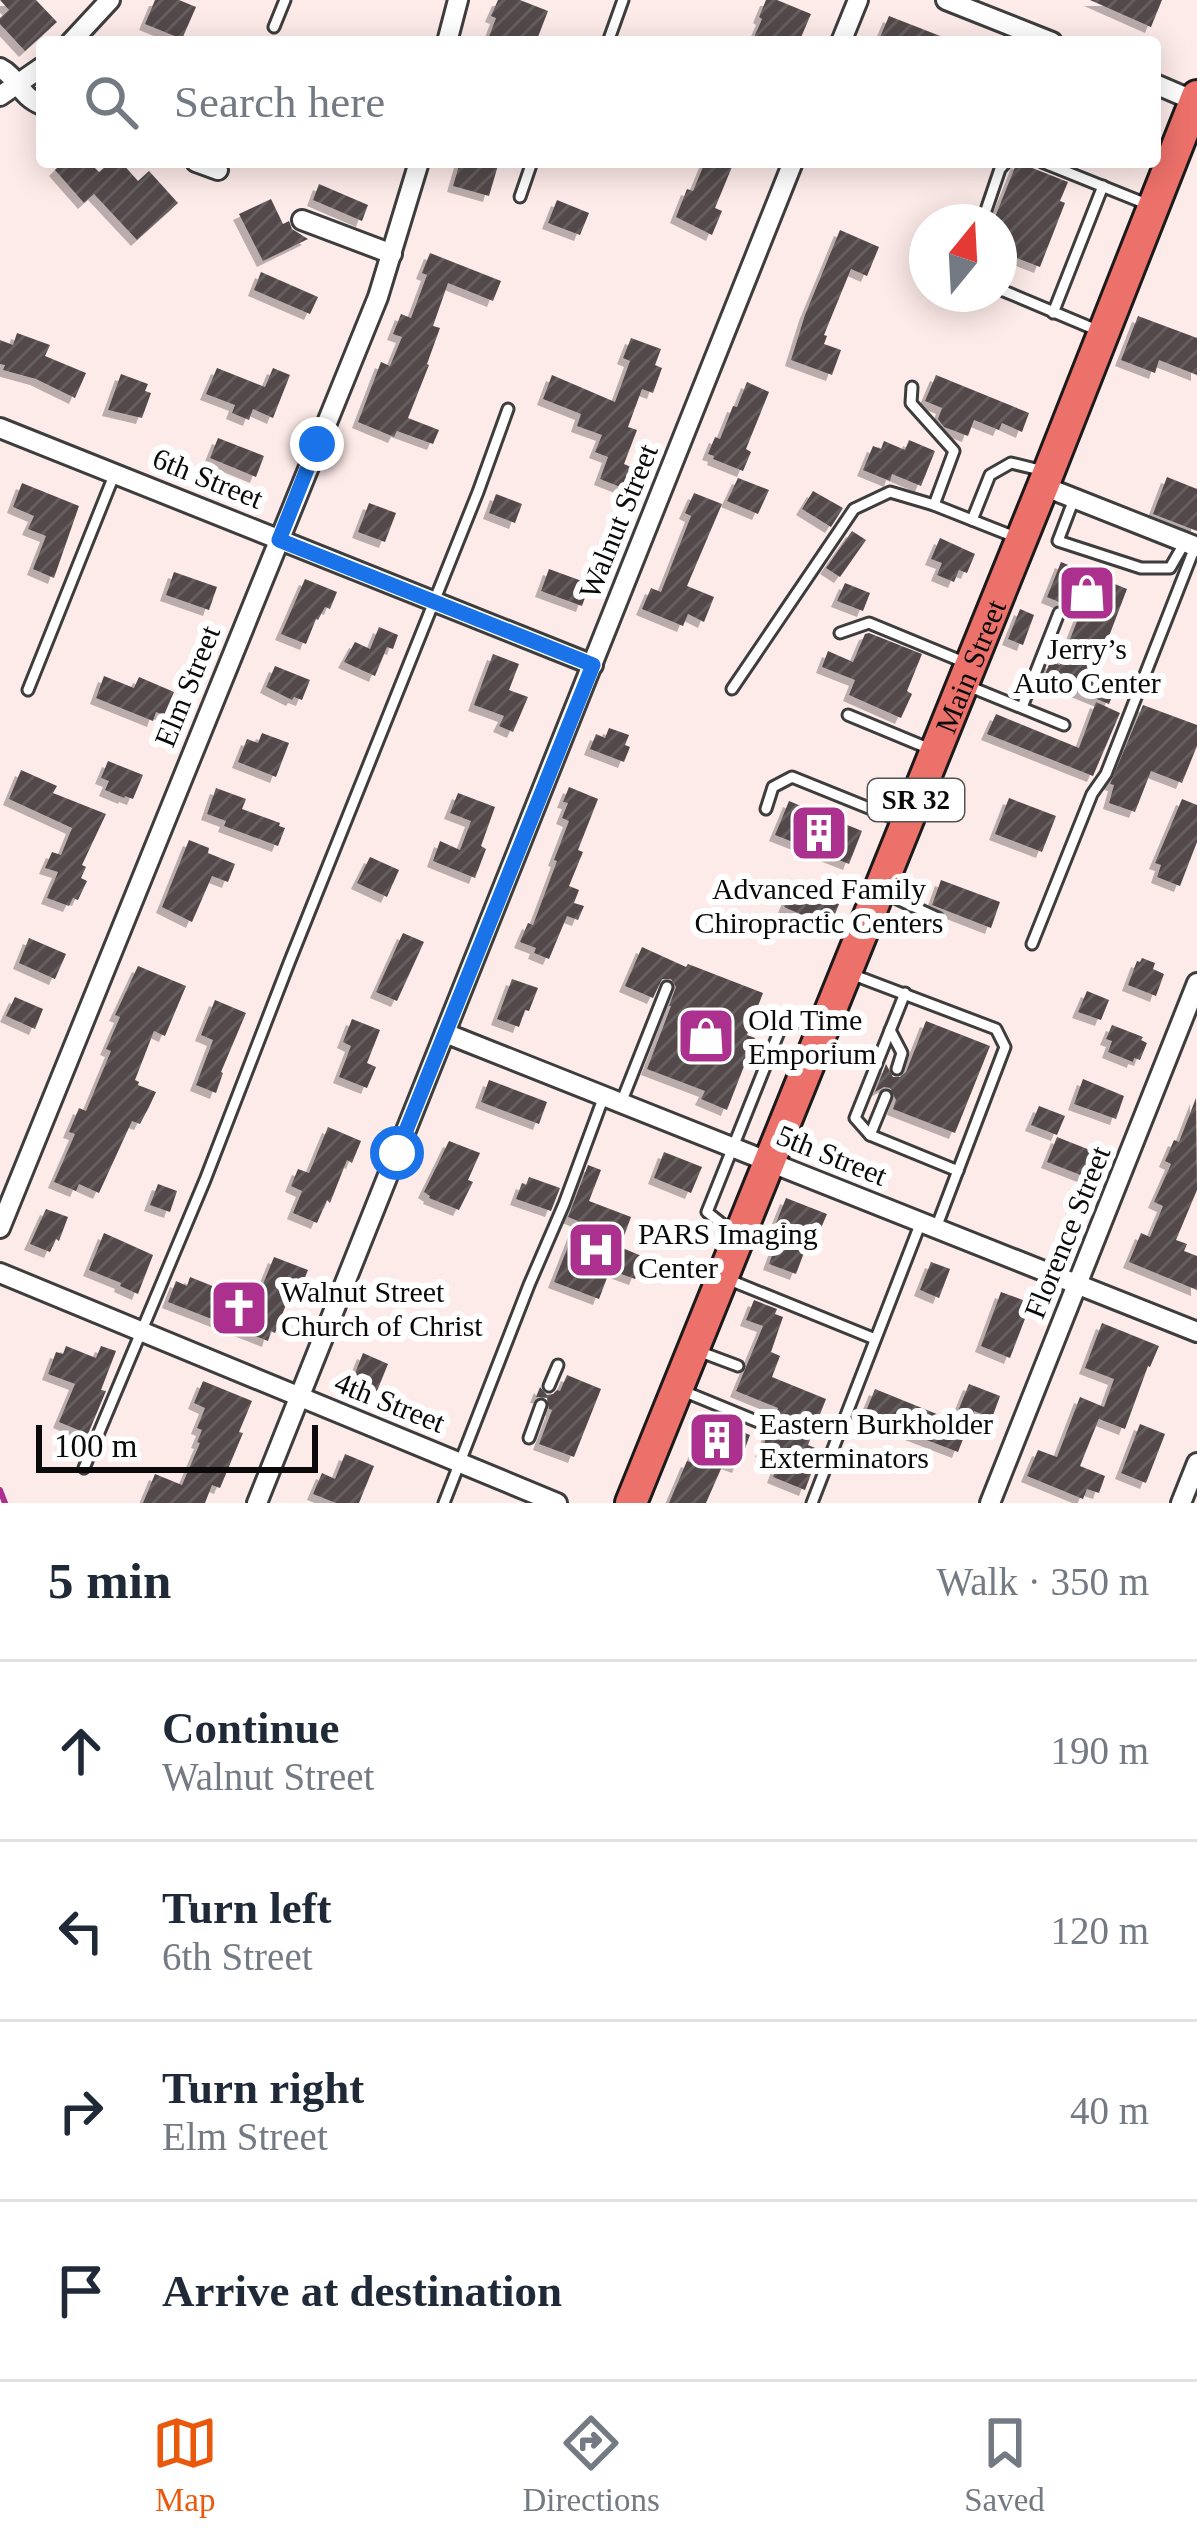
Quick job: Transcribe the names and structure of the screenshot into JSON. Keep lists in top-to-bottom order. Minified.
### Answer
{"streets":{"main road":["Main Street","SR 32"],"street":["6th Street","Walnut Street","Elm Street","5th Street","Florence Street","4th Street"]},"crossings":[["6th Street","Walnut Street"],["6th Street","Elm Street"],["Walnut Street","5th Street"],["Walnut Street","4th Street"],["Main Street","5th Street"],["5th Street","Florence Street"]],"places":{"shop":["Jerry’s Auto Center","Old Time Emporium"],"building":["Advanced Family Chiropractic Centers","Eastern Burkholder Exterminators"],"hospital":["PARS Imaging Center"],"church":["Walnut Street Church of Christ"]},"scale_bar":"100 m","north":"top","page":{"search":"Search here","scale":"100 m","heading":["5 min","Walk · 350 m"],"list":[["Continue","Walnut Street","190 m"],["Turn left","6th Street","120 m"],["Turn right","Elm Street","40 m"],"Arrive at destination"],"nav":["Map","Directions","Saved"]}}
